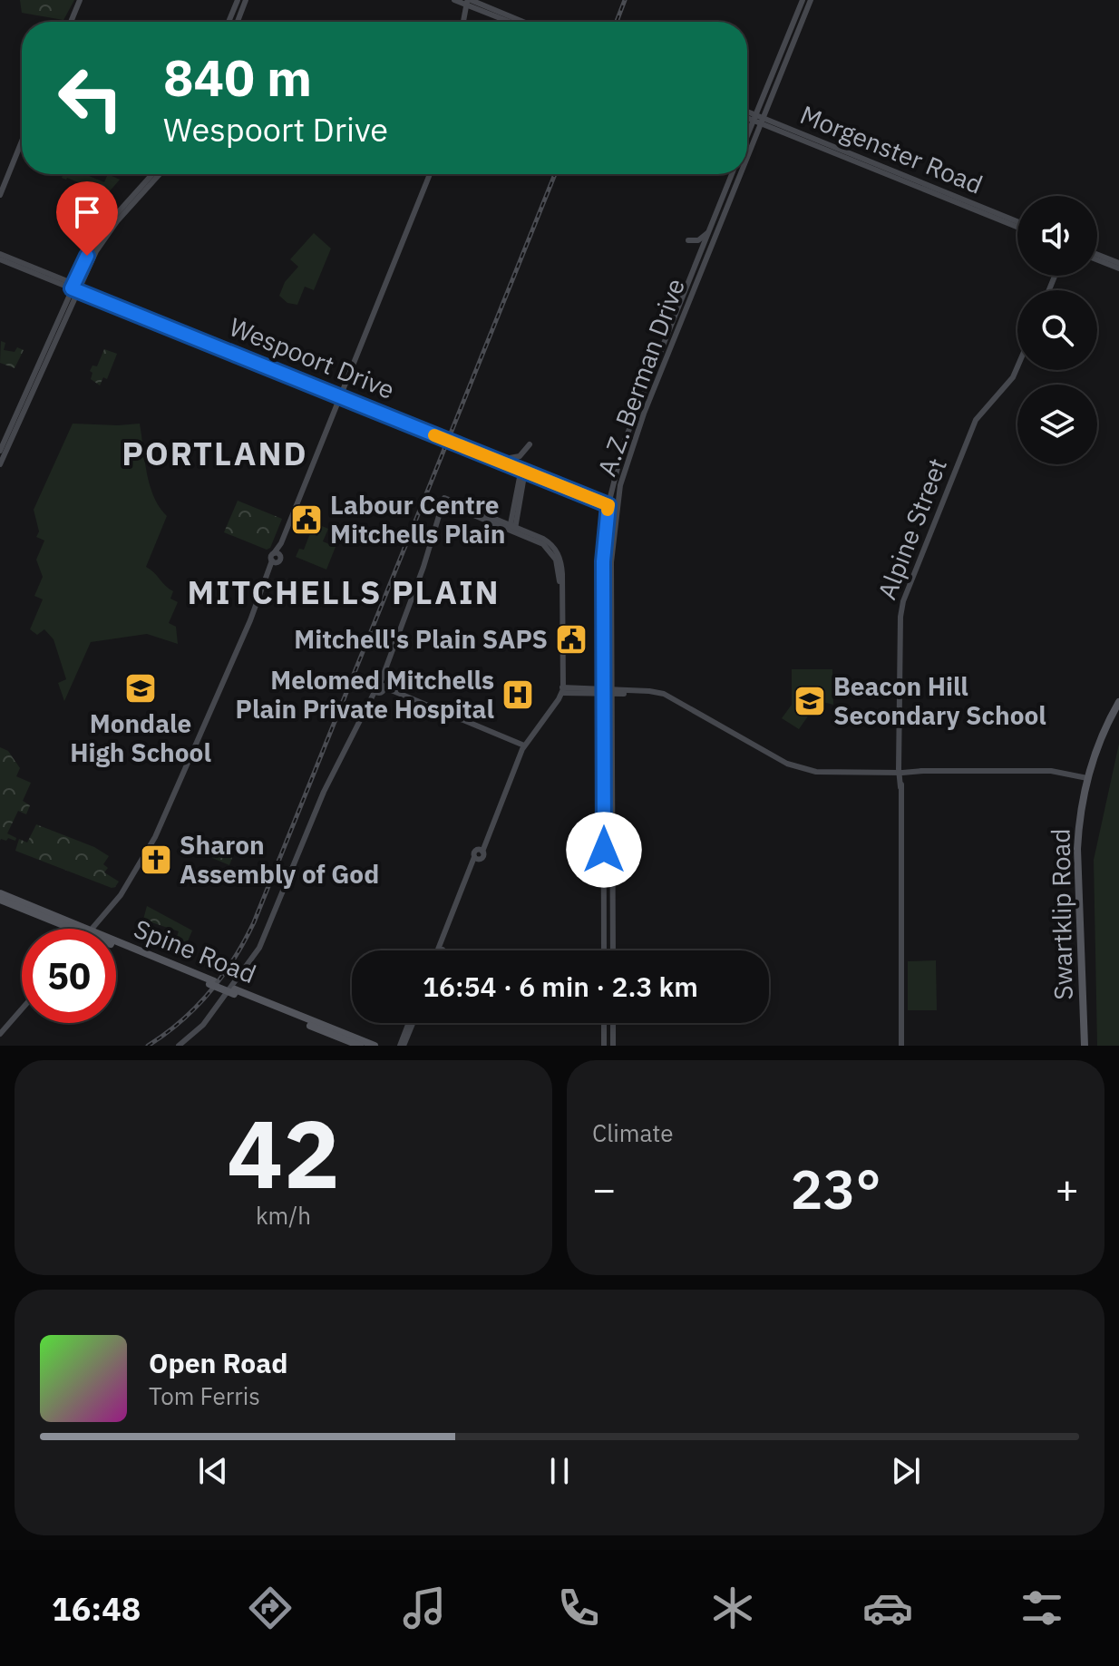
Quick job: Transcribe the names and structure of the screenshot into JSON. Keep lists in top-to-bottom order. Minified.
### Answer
{"streets":{"main road":["Morgenster Road","Wespoort Drive","A.Z. Berman Drive","Alpine Street","Swartklip Road","Spine Road"]},"crossings":[["Morgenster Road","A.Z. Berman Drive"],["Wespoort Drive","A.Z. Berman Drive"]],"districts":["PORTLAND","MITCHELLS PLAIN"],"places":{"public building":["Labour Centre Mitchells Plain","Mitchell's Plain SAPS"],"school or university":["Mondale High School","Beacon Hill Secondary School"],"hospital":["Melomed Mitchells Plain Private Hospital"],"church":["Sharon Assembly of God"]},"page":{"turn":["840 m","Wespoort Drive"],"limit":"50","trip":"16:54 · 6 min · 2.3 km","tile":[["42","km/h"],"Climate"],"heat":["−","23°","+"],"song":["Open Road","Tom Ferris"],"tabs":"16:48"}}
